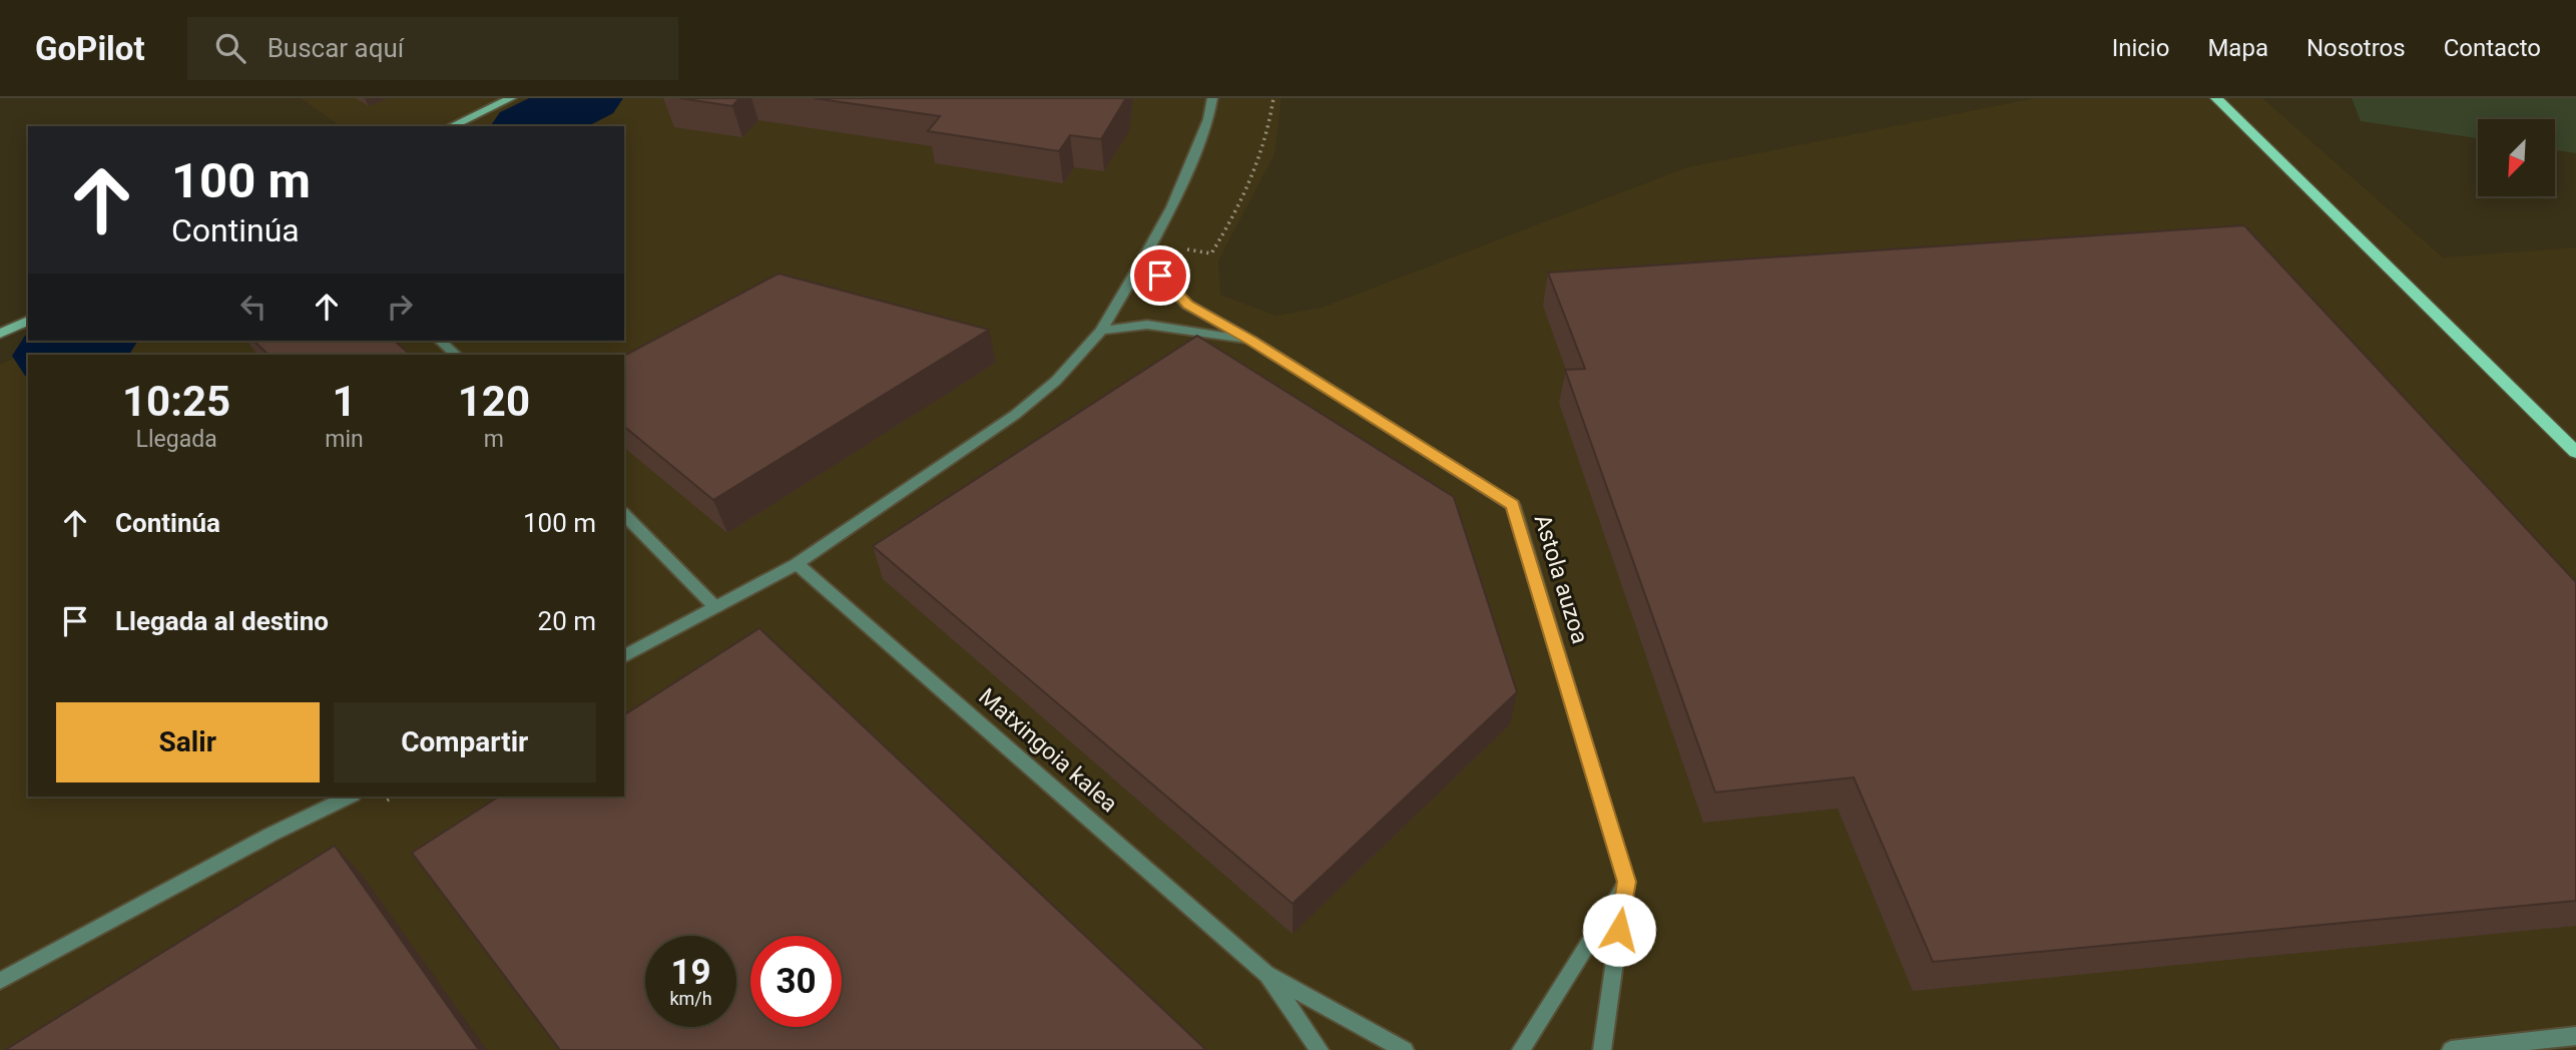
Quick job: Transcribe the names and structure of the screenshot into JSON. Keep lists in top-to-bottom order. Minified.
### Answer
{"streets":{"street":["Astola auzoa","Matxingoia kalea"]},"north":"bottom left","page":{"header":"GoPilot","search":"Buscar aquí","nav":["Inicio","Mapa","Nosotros","Contacto"],"turn":["100 m","Continúa"],"eta":["10:25","Llegada","1","min","120","m"],"list":[{"name":"Continúa","value":"100 m"},{"name":"Llegada al destino","value":"20 m"}],"buttons":["Salir","Compartir"],"speed":"19 km/h","limit":"30"}}
